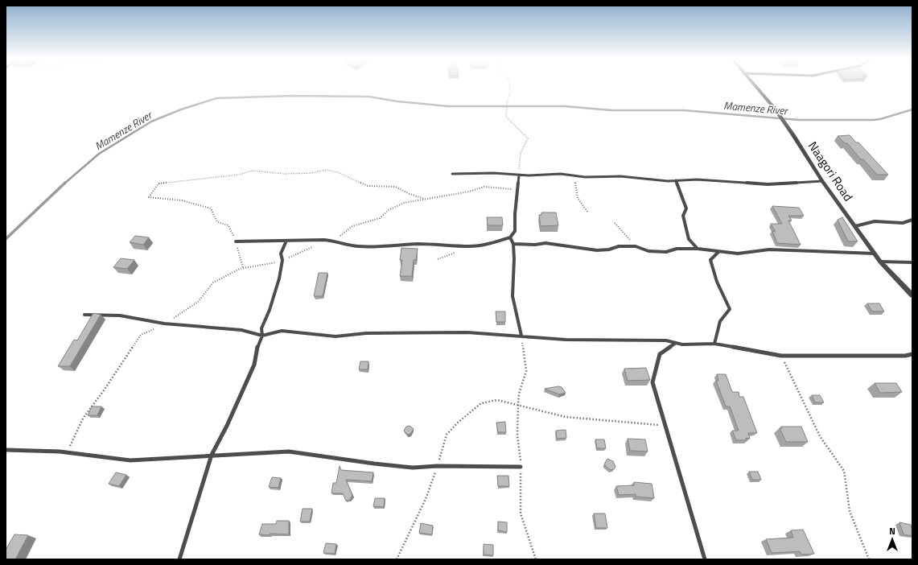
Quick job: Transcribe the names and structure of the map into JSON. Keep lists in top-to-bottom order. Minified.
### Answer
{"streets":{"street":["Naagori Road"]},"water":["Mamenze River"],"north":"top"}
